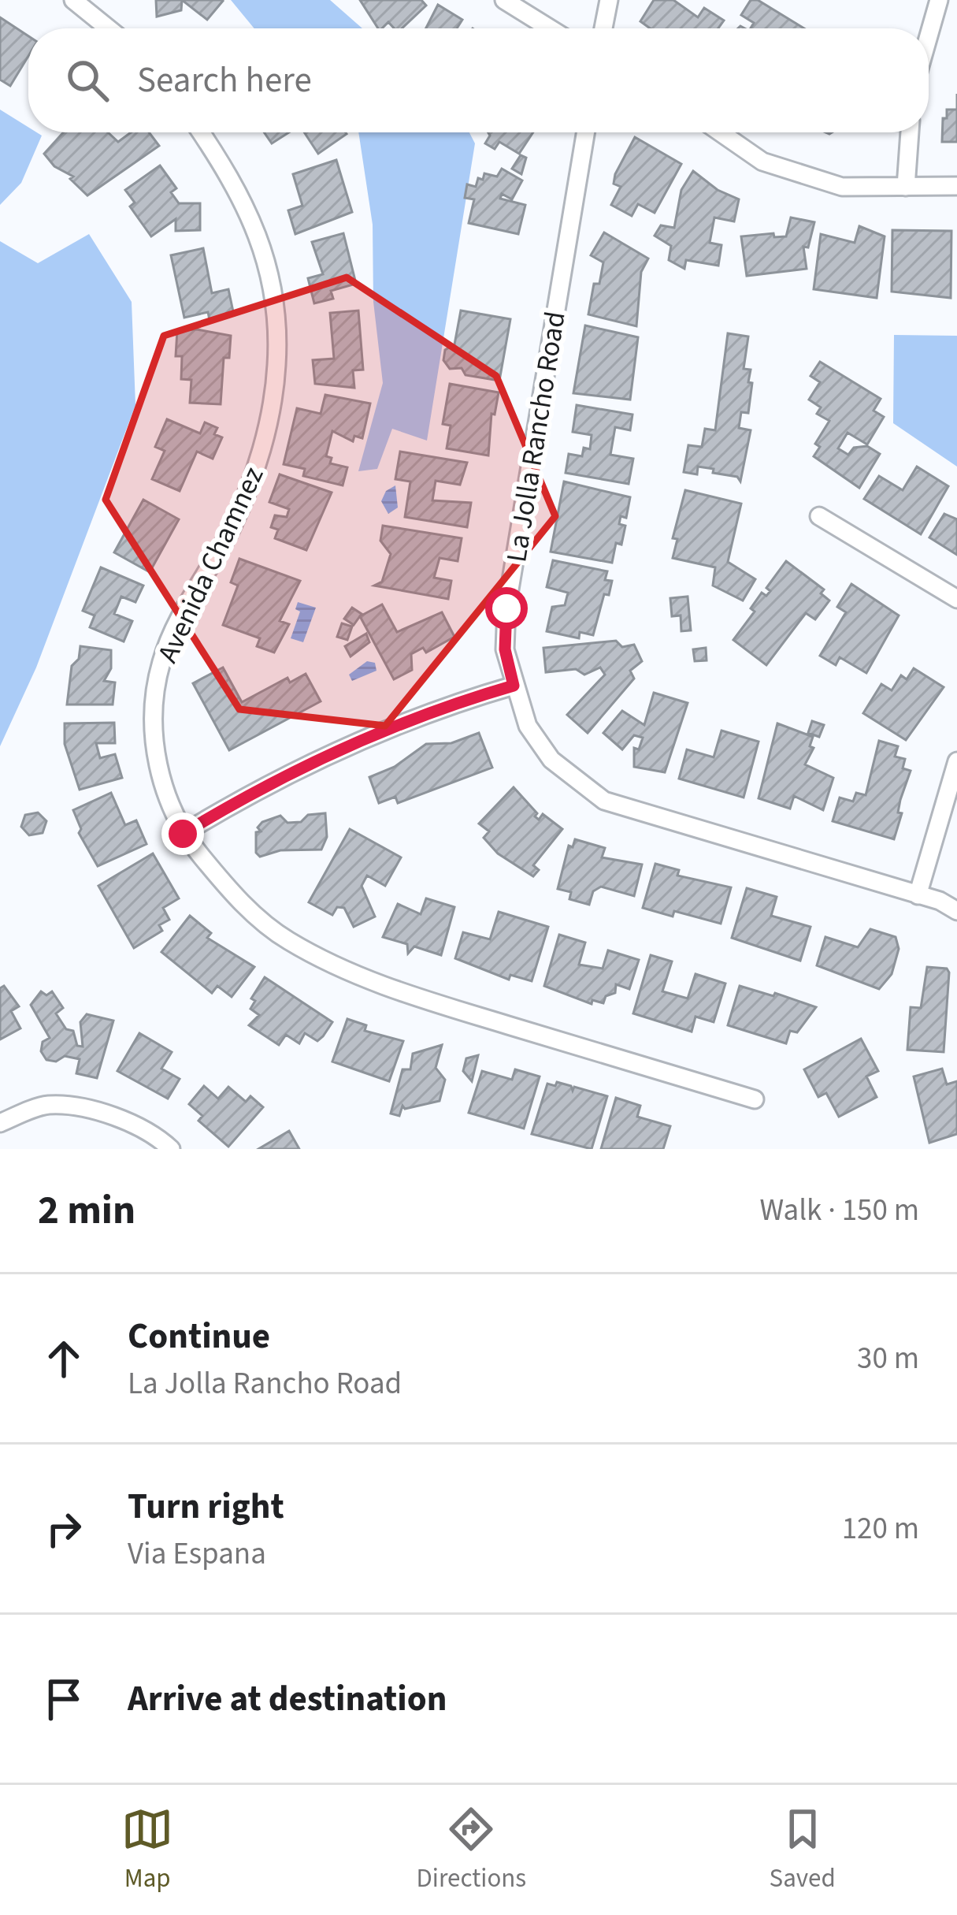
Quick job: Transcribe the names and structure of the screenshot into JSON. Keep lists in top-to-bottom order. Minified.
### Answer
{"streets":{"street":["La Jolla Rancho Road","Avenida Chamnez"]},"page":{"search":"Search here","heading":["2 min","Walk · 150 m"],"list":[["Continue","La Jolla Rancho Road","30 m"],["Turn right","Via Espana","120 m"],"Arrive at destination"],"nav":["Map","Directions","Saved"]}}
